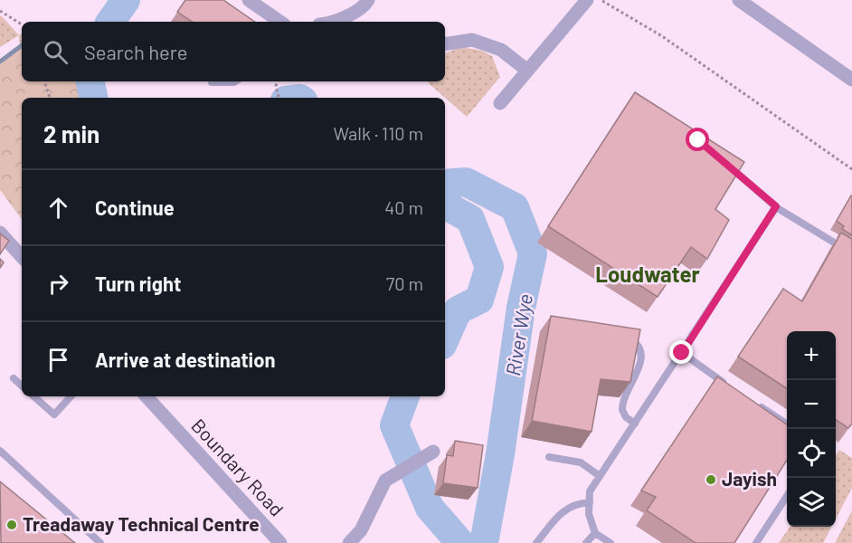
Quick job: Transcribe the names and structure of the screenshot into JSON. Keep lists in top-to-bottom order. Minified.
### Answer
{"streets":{"street":["Boundary Road"]},"districts":["Loudwater"],"water":["River Wye"],"places":["Jayish","Treadaway Technical Centre"],"page":{"search":"Search here","heading":["2 min","Walk · 110 m"],"list":[["Continue","40 m"],["Turn right","70 m"],"Arrive at destination"],"map_buttons":["+","−"]}}
